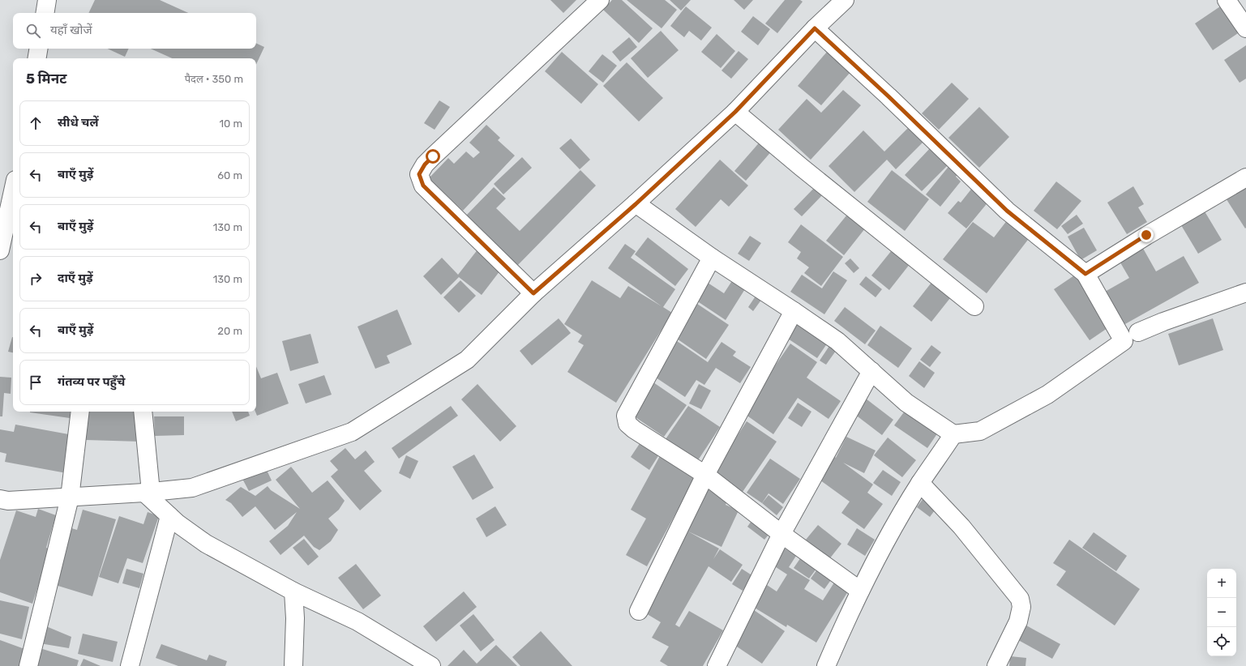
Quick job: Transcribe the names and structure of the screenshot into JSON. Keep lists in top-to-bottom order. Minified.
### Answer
{"page":{"search":"यहाँ खोजें","heading":["5 मिनट","पैदल · 350 m"],"list":[["सीधे चलें","10 m"],["बाएँ मुड़ें","60 m"],["बाएँ मुड़ें","130 m"],["दाएँ मुड़ें","130 m"],["बाएँ मुड़ें","20 m"],"गंतव्य पर पहुँचे"],"map_buttons":["+","−"]}}
